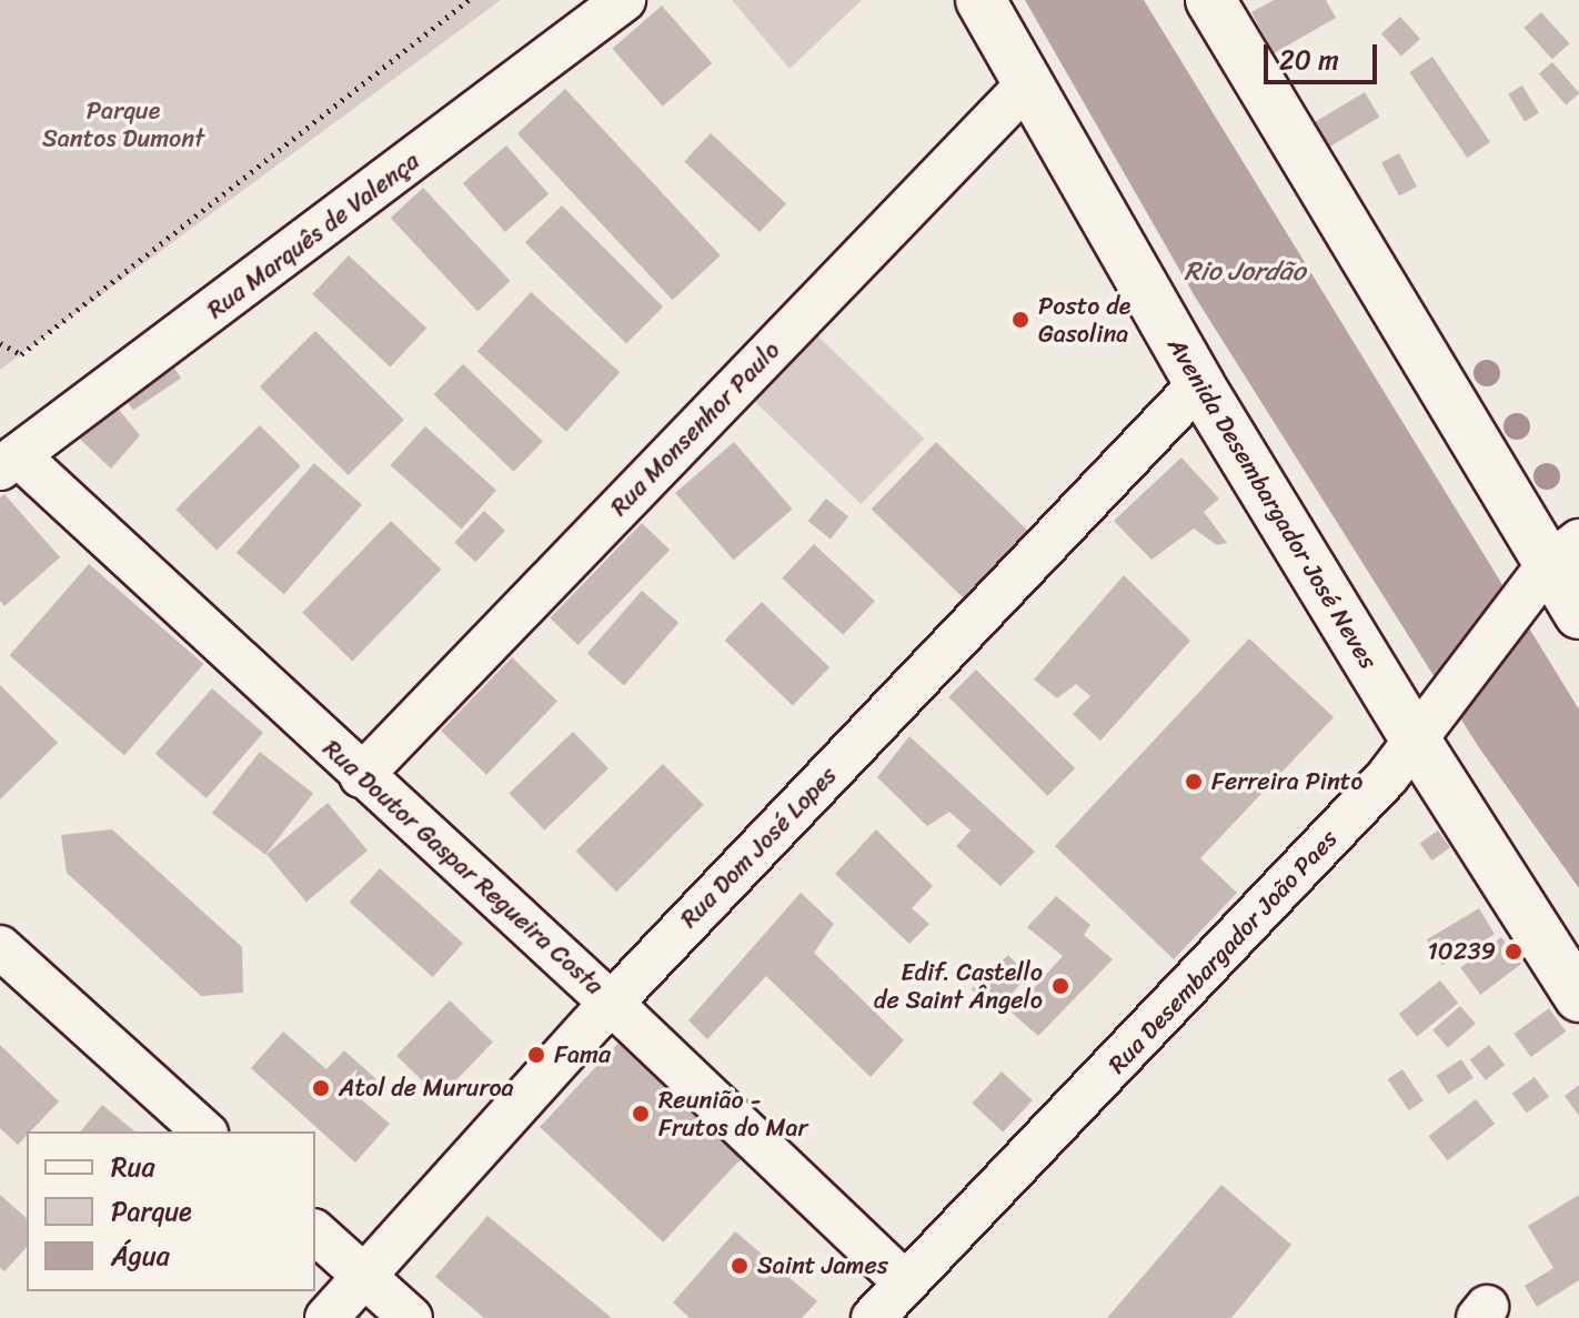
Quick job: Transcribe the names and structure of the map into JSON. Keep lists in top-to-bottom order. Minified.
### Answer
{"streets":{"main road":["Avenida Desembargador José Neves"],"street":["Rua Marquês de Valença","Rua Monsenhor Paulo","Rua Dom José Lopes","Rua Doutor Gaspar Regueira Costa","Rua Desembargador João Paes"]},"crossings":[["Rua Marquês de Valença","Rua Doutor Gaspar Regueira Costa"],["Rua Monsenhor Paulo","Avenida Desembargador José Neves"],["Rua Monsenhor Paulo","Rua Doutor Gaspar Regueira Costa"],["Avenida Desembargador José Neves","Rua Dom José Lopes"],["Avenida Desembargador José Neves","Rua Desembargador João Paes"],["Rua Dom José Lopes","Rua Doutor Gaspar Regueira Costa"],["Rua Doutor Gaspar Regueira Costa","Rua Desembargador João Paes"]],"water":["Rio Jordão"],"parks":["Parque Santos Dumont"],"places":["Posto de Gasolina","Ferreira Pinto","10239","Edif. Castello de Saint Ângelo","Fama","Atol de Mururoa","Reunião - Frutos do Mar","Saint James"],"legend":["Rua","Parque","Água"],"scale_bar":"20 m"}
